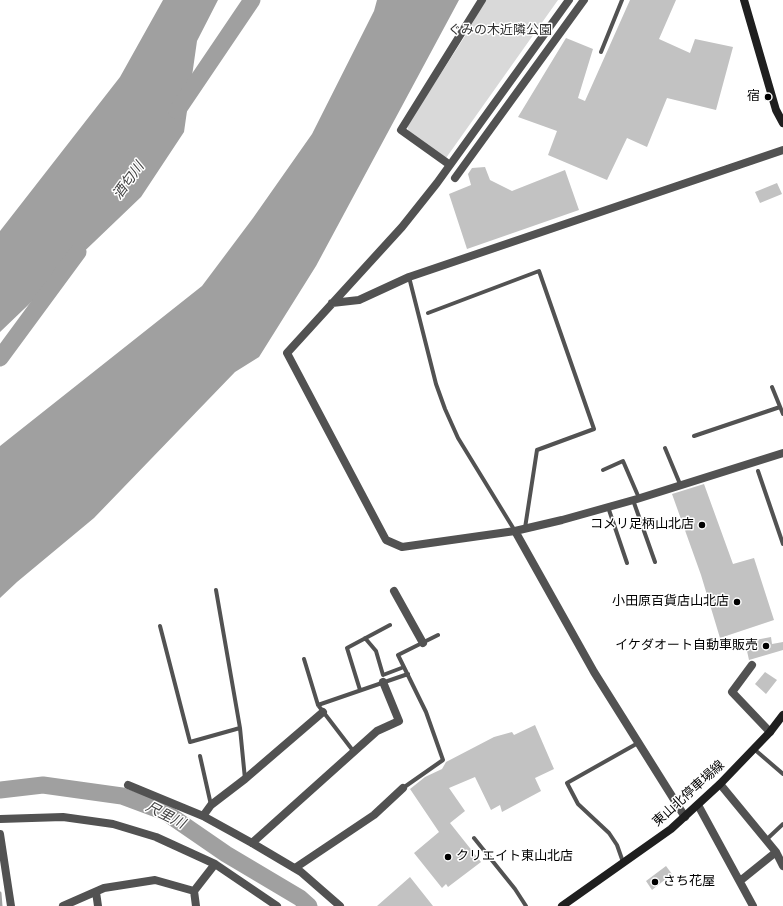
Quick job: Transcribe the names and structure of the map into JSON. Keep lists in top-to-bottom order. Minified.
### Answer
{"streets":{"main road":["東山北停車場線"]},"water":["酒匂川","尺里川"],"parks":["ぐみの木近隣公園"],"places":["宿","コメリ足柄山北店","小田原百貨店山北店","イケダオート自動車販売","クリエイト東山北店","さち花屋"]}
